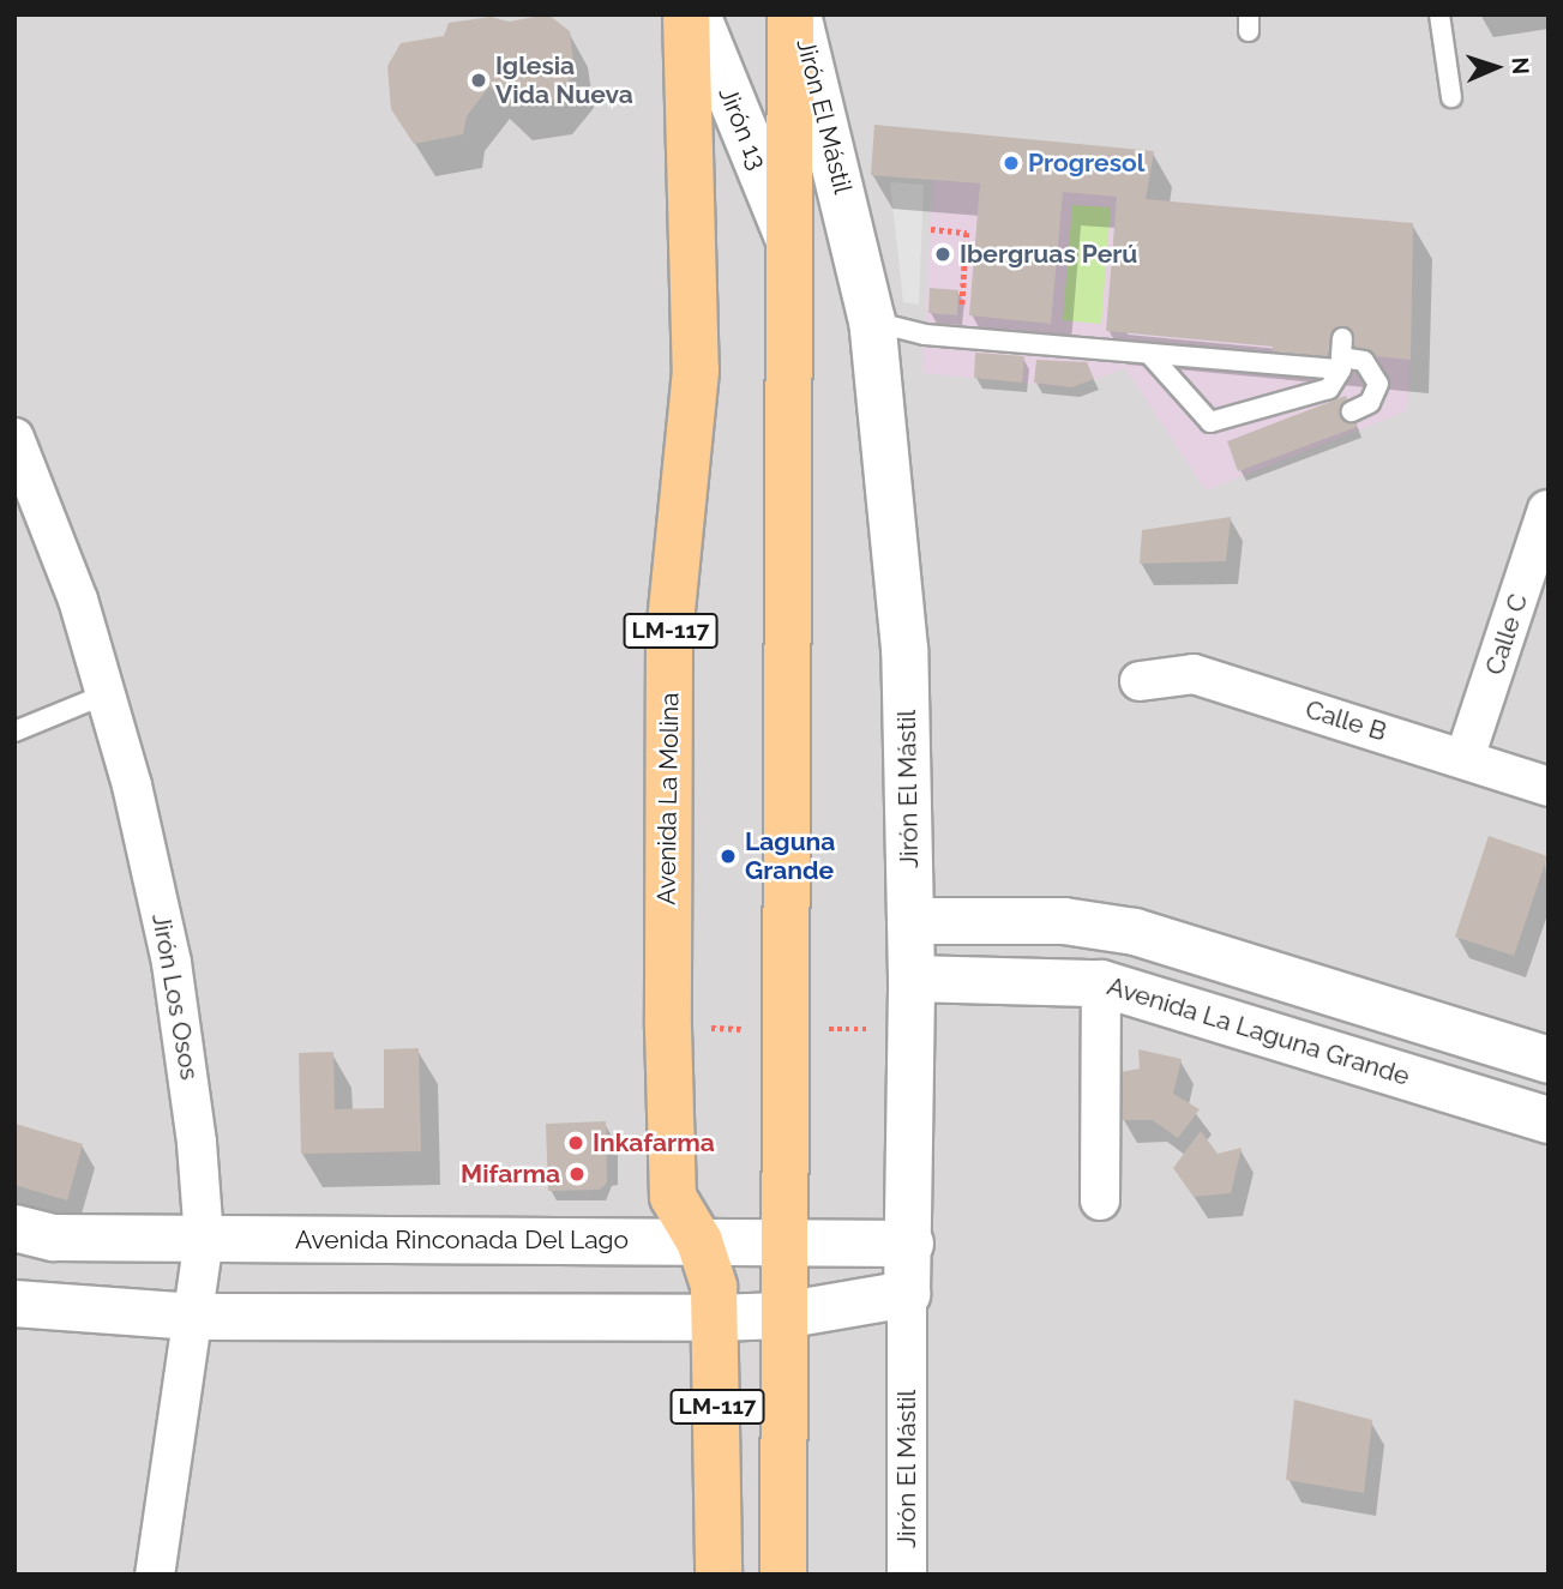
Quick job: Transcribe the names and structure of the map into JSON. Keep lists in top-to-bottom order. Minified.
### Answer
{"streets":{"main road":["LM-117","Avenida La Molina"],"street":["Jirón El Mástil","Jirón 13","Calle C","Calle B","Jirón Los Osos","Avenida La Laguna Grande","Avenida Rinconada Del Lago"]},"crossings":[["Jirón El Mástil","Avenida La Laguna Grande"],["Jirón El Mástil","Avenida Rinconada Del Lago"],["Jirón 13","LM-117"],["LM-117","Avenida Rinconada Del Lago"],["Calle C","Calle B"],["Avenida La Molina","Avenida Rinconada Del Lago"],["Jirón Los Osos","Avenida Rinconada Del Lago"]],"places":["Iglesia Vida Nueva","Progresol","Ibergruas Perú","Laguna Grande","Inkafarma","Mifarma"],"north":"right"}
